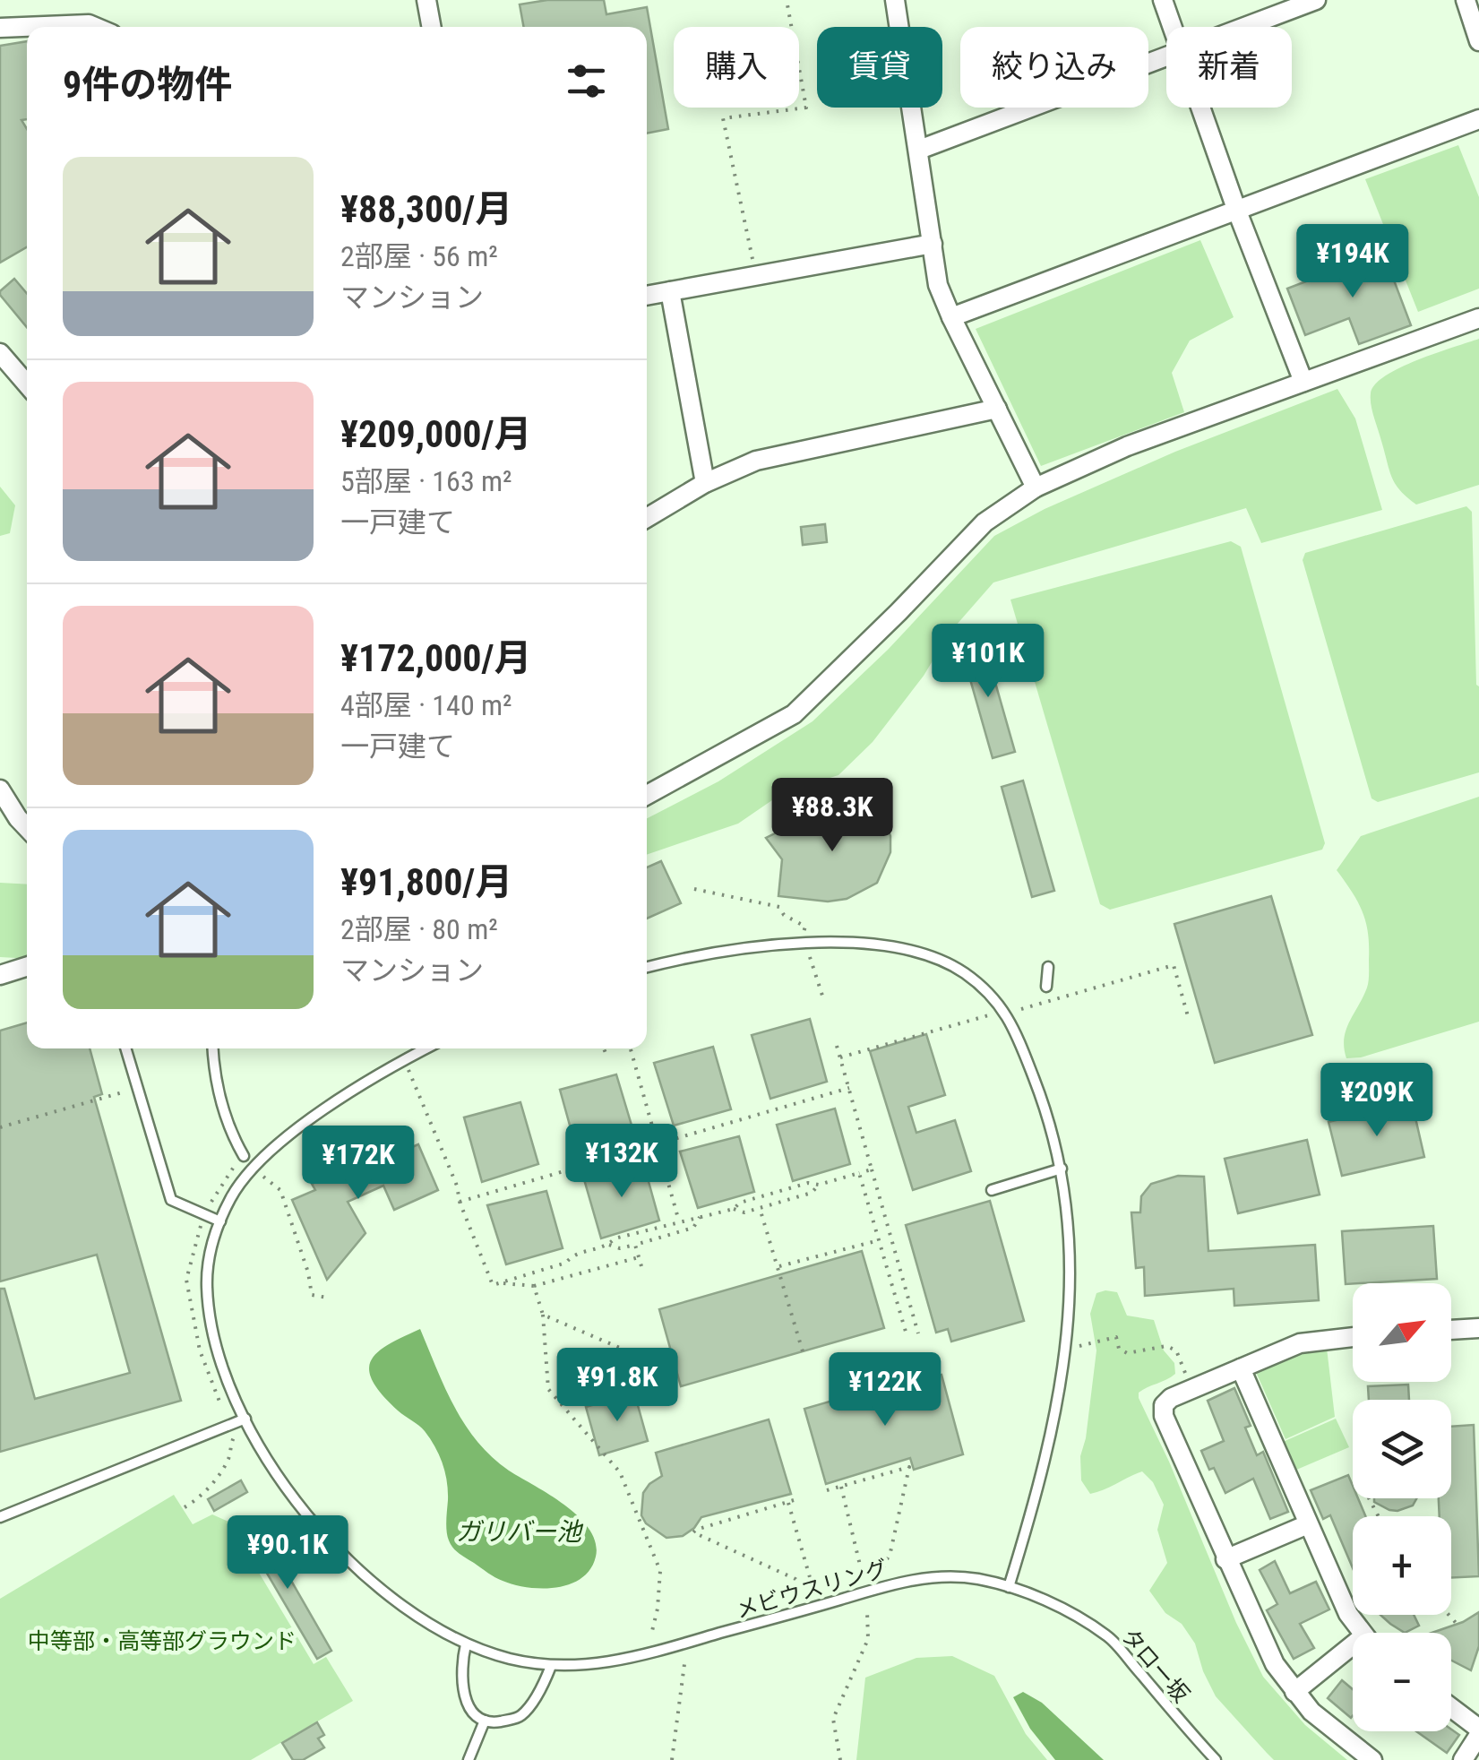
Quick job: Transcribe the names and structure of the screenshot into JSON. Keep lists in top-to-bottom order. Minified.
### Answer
{"streets":{"lane":["メビウスリング","タロー坂"]},"crossings":[["メビウスリング","タロー坂"]],"water":["ガリバー池"],"parks":["中等部・高等部グラウンド"],"north":"top right","page":{"chip":["購入","賃貸","絞り込み","新着"],"heading":"9件の物件","list":[{"name":"¥88,300/月","note":"2部屋 · 56 m² · マンション"},{"name":"¥209,000/月","note":"5部屋 · 163 m² · 一戸建て"},{"name":"¥172,000/月","note":"4部屋 · 140 m² · 一戸建て"},{"name":"¥91,800/月","note":"2部屋 · 80 m² · マンション"}],"price":["¥194K","¥101K","¥88.3K","¥209K","¥132K","¥172K","¥91.8K","¥122K","¥90.1K"],"map_buttons":["+","−"]}}
